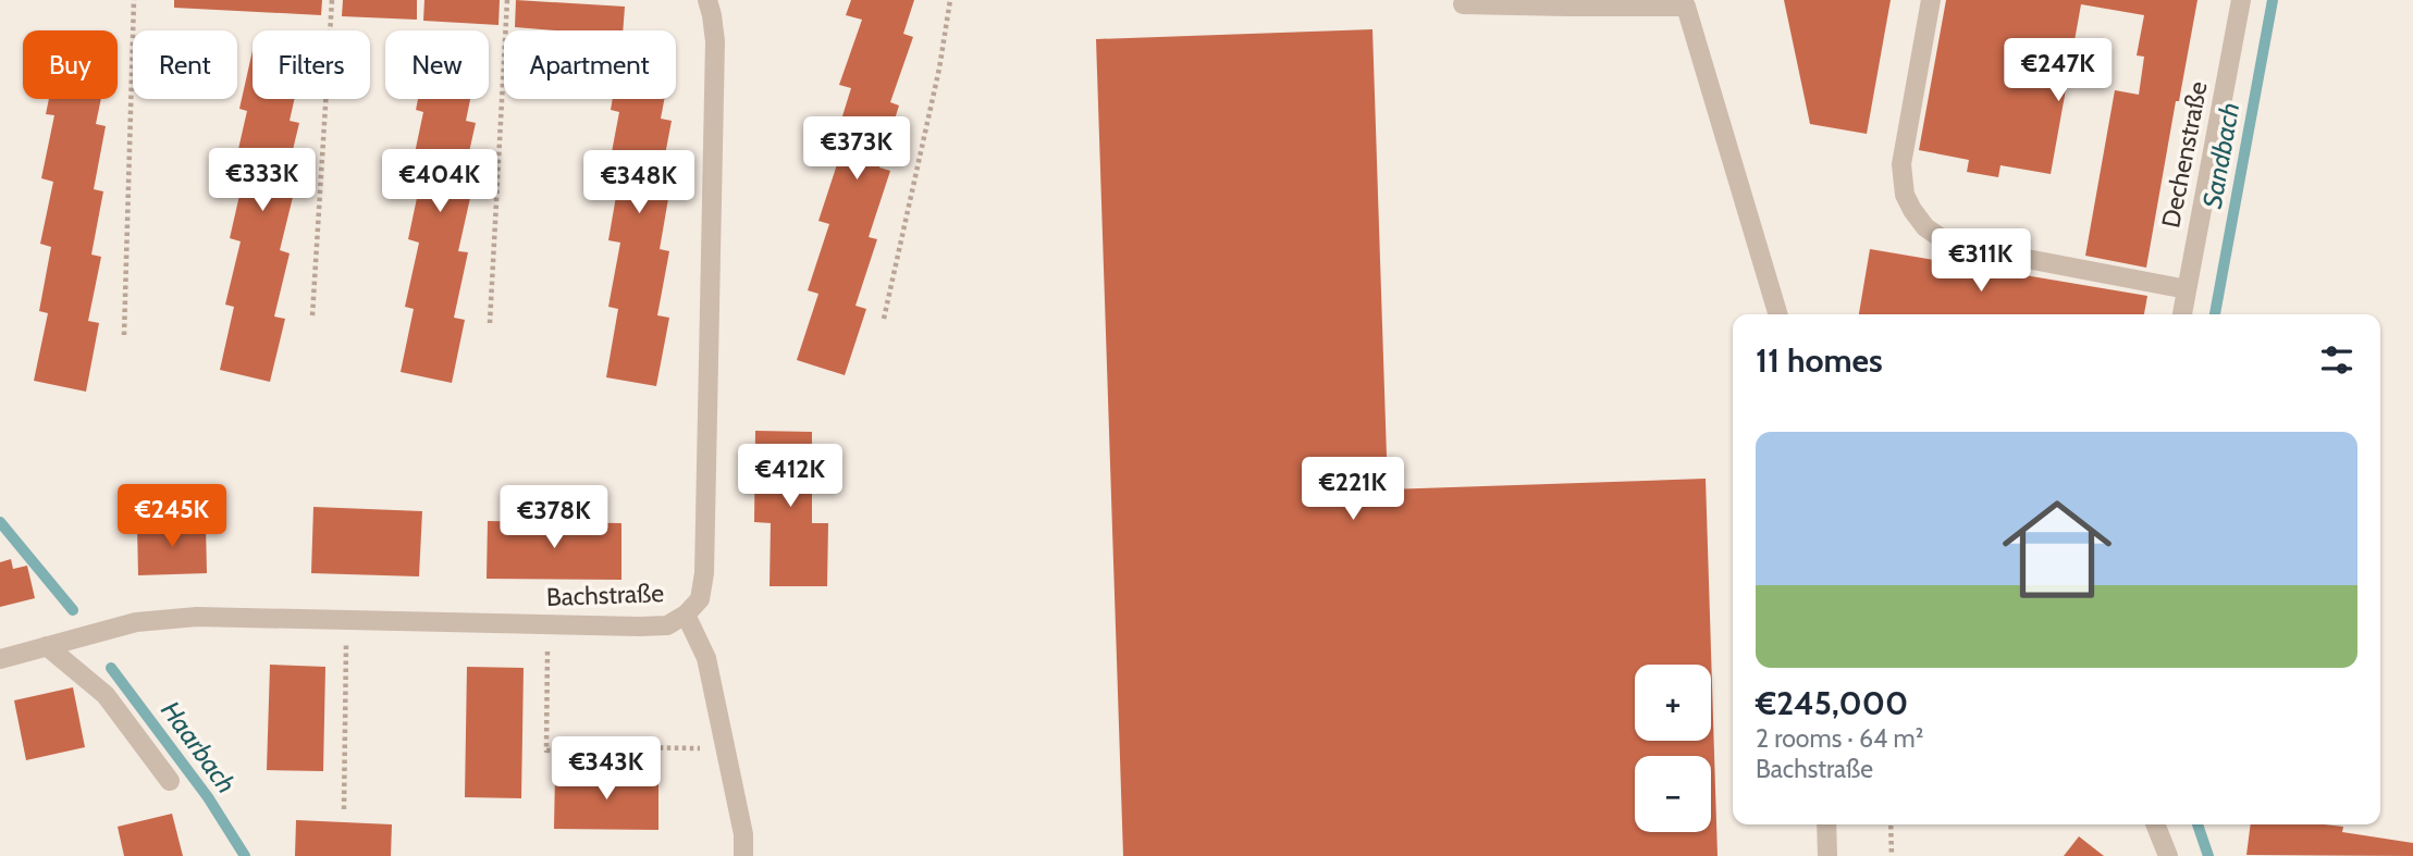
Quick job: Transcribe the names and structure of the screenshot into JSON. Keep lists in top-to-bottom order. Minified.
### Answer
{"streets":{"street":["Dechenstraße","Bachstraße"]},"water":["Sandbach","Haarbach"],"page":{"chip":["Buy","Rent","Filters","New","Apartment"],"price":["€247K","€373K","€333K","€404K","€348K","€311K","€412K","€221K","€245K","€378K","€343K"],"heading":"11 homes","list":[{"name":"€245,000","note":"2 rooms · 64 m² · Bachstraße"}],"map_buttons":["+","−"]}}
